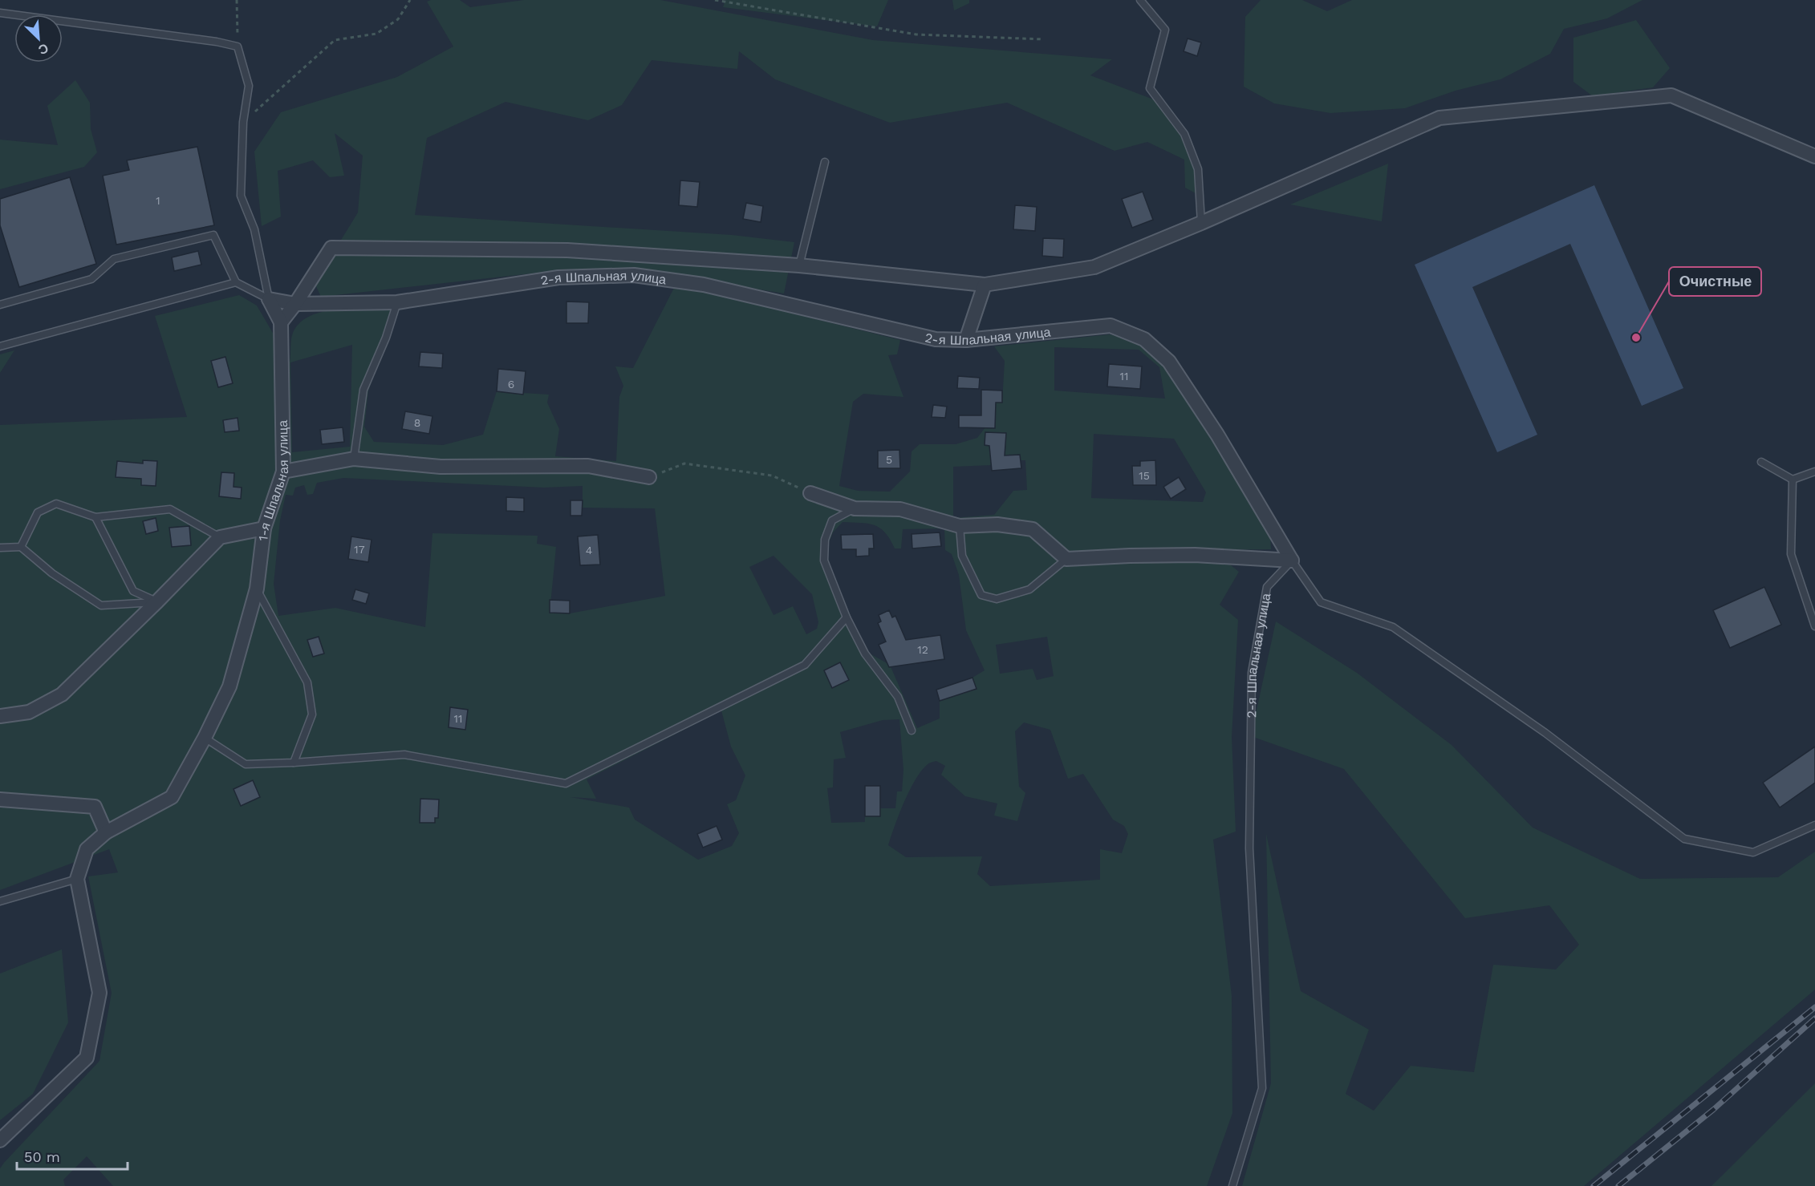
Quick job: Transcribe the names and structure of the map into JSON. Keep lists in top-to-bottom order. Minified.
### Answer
{"streets":{"street":["2-я Шпальная улица","1-я Шпальная улица"]},"crossings":[["2-я Шпальная улица","1-я Шпальная улица"]],"places":["Очистные"],"house_numbers":["1","11","6","8","5","15","17","4","12","11"],"scale_bar":"50 m","north":"bottom right"}
